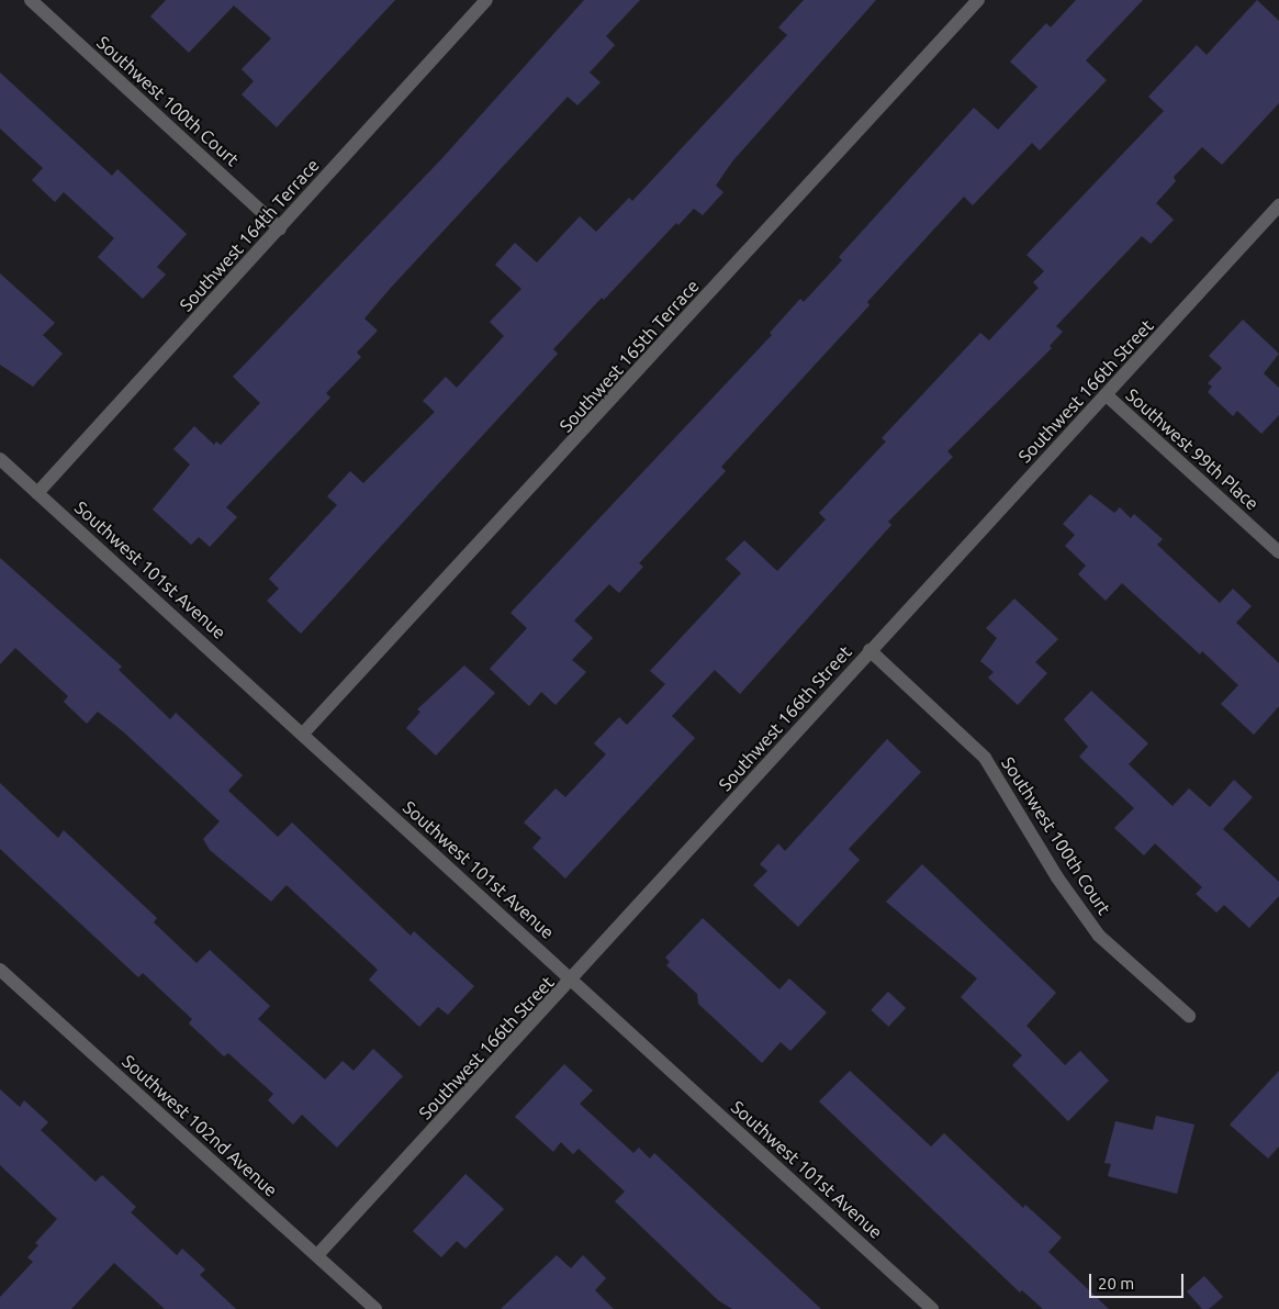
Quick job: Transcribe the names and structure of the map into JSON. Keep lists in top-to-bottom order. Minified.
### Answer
{"streets":{"street":["Southwest 100th Court","Southwest 164th Terrace","Southwest 165th Terrace","Southwest 166th Street","Southwest 99th Place","Southwest 101st Avenue","Southwest 102nd Avenue"]},"crossings":[["Southwest 100th Court","Southwest 164th Terrace"],["Southwest 100th Court","Southwest 166th Street"],["Southwest 164th Terrace","Southwest 101st Avenue"],["Southwest 165th Terrace","Southwest 101st Avenue"],["Southwest 166th Street","Southwest 99th Place"],["Southwest 166th Street","Southwest 101st Avenue"],["Southwest 166th Street","Southwest 102nd Avenue"]],"scale_bar":"20 m"}
